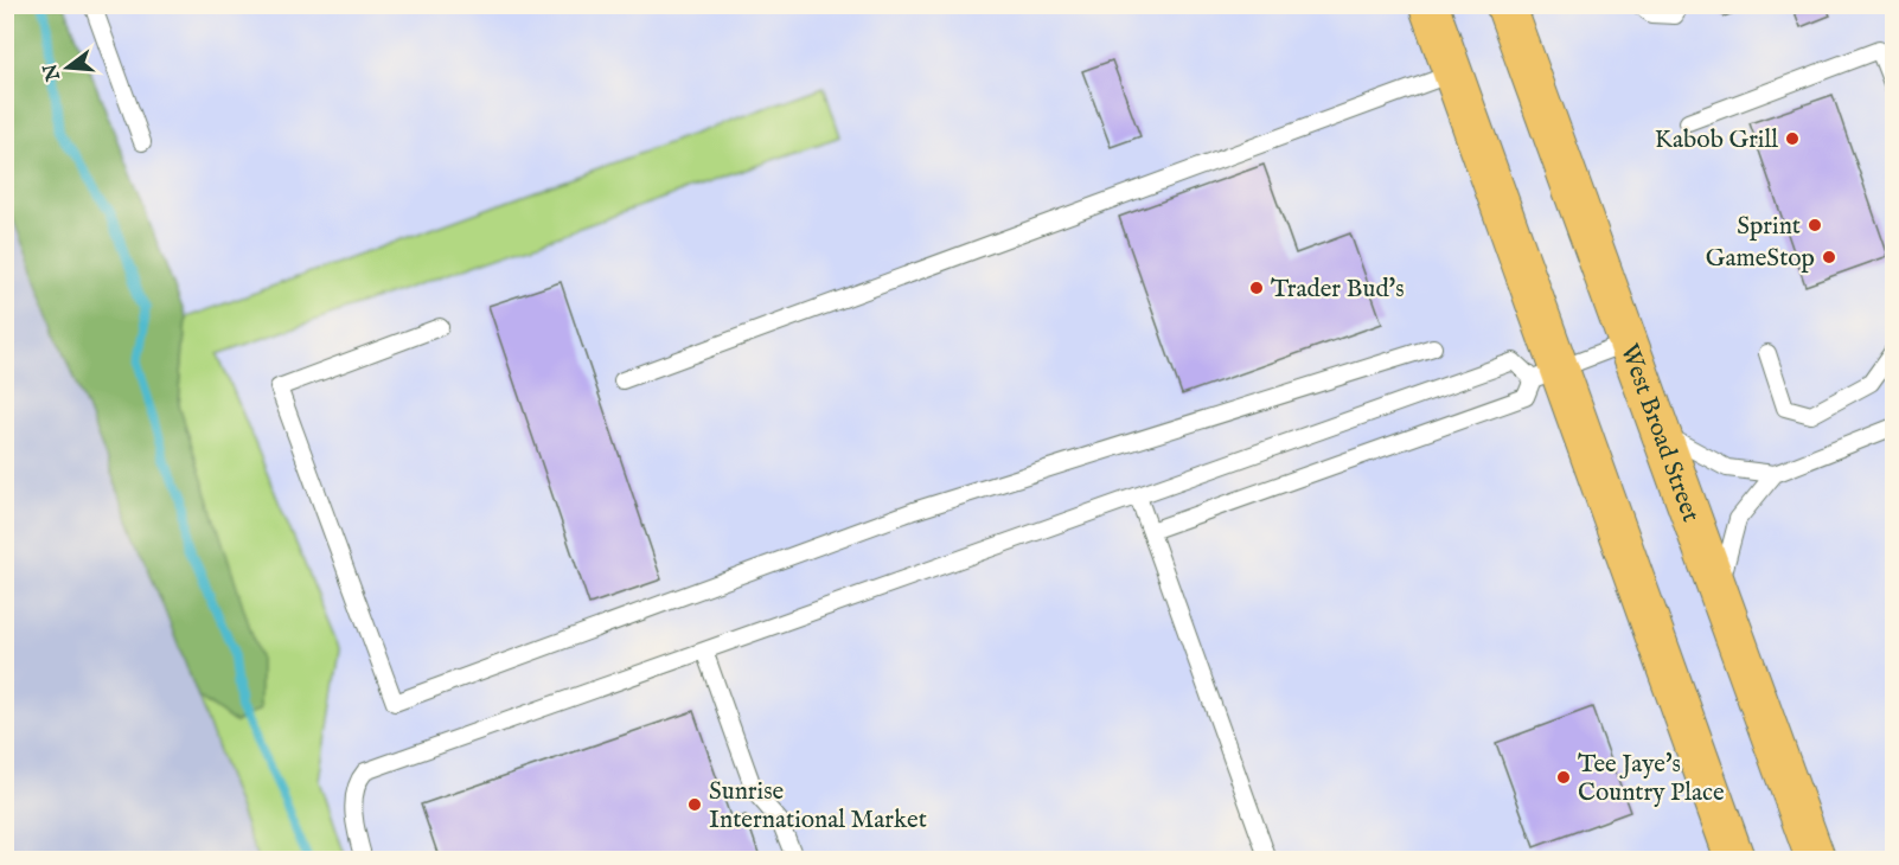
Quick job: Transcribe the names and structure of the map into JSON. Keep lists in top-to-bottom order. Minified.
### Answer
{"streets":{"main road":["West Broad Street"]},"places":["Kabob Grill","Sprint","GameStop","Trader Bud's","Tee Jaye's Country Place","Sunrise International Market"],"north":"left"}
